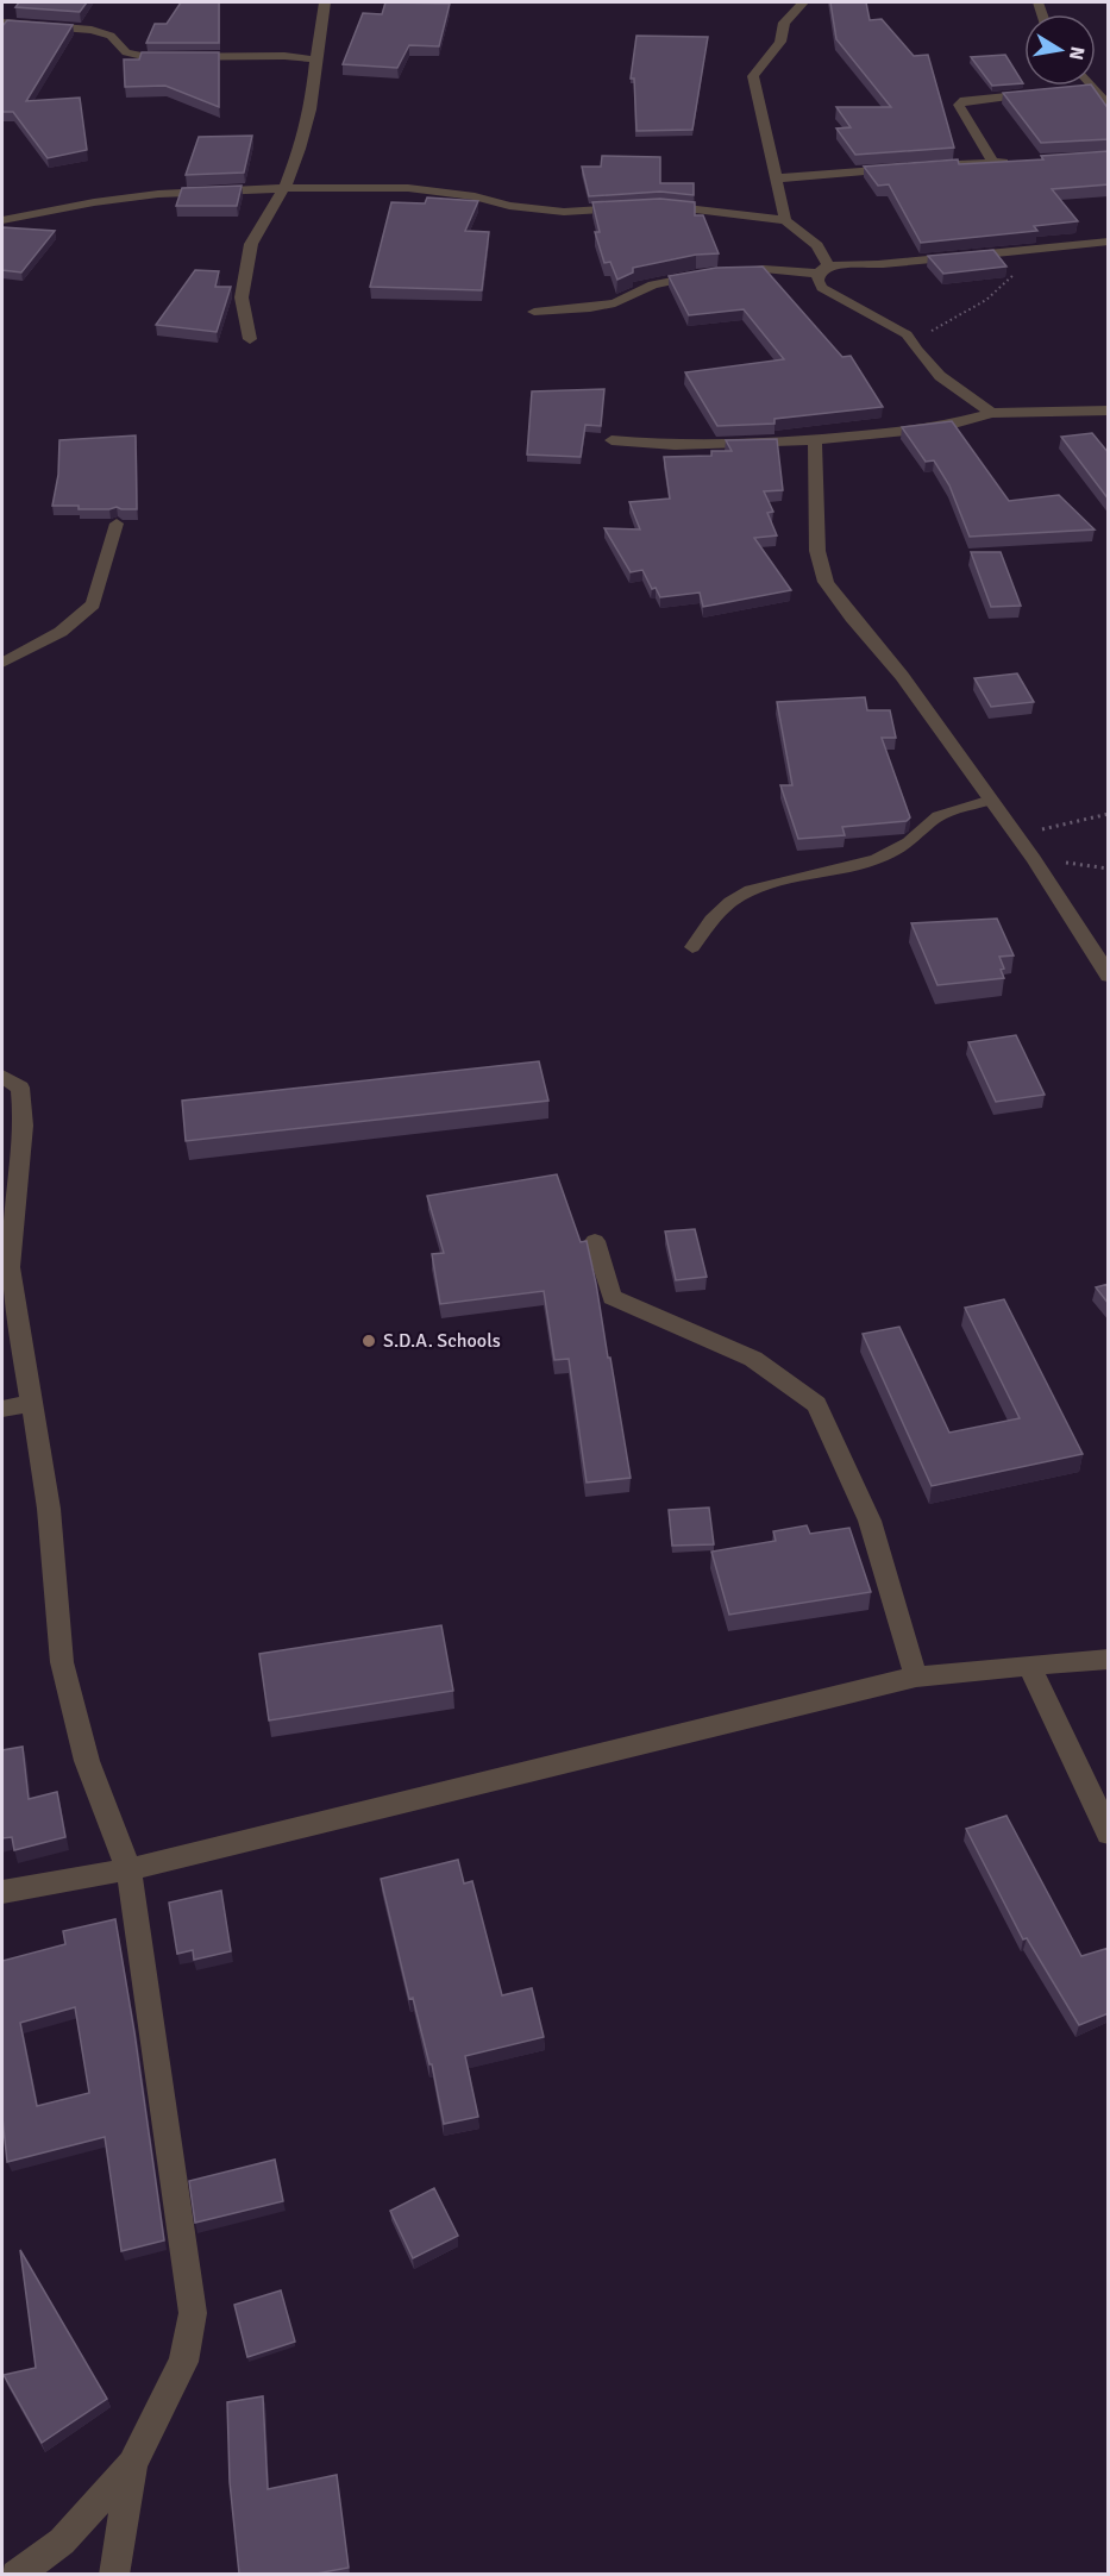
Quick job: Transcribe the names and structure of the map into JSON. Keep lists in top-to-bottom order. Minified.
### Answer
{"places":["S.D.A. Schools"],"north":"right"}
